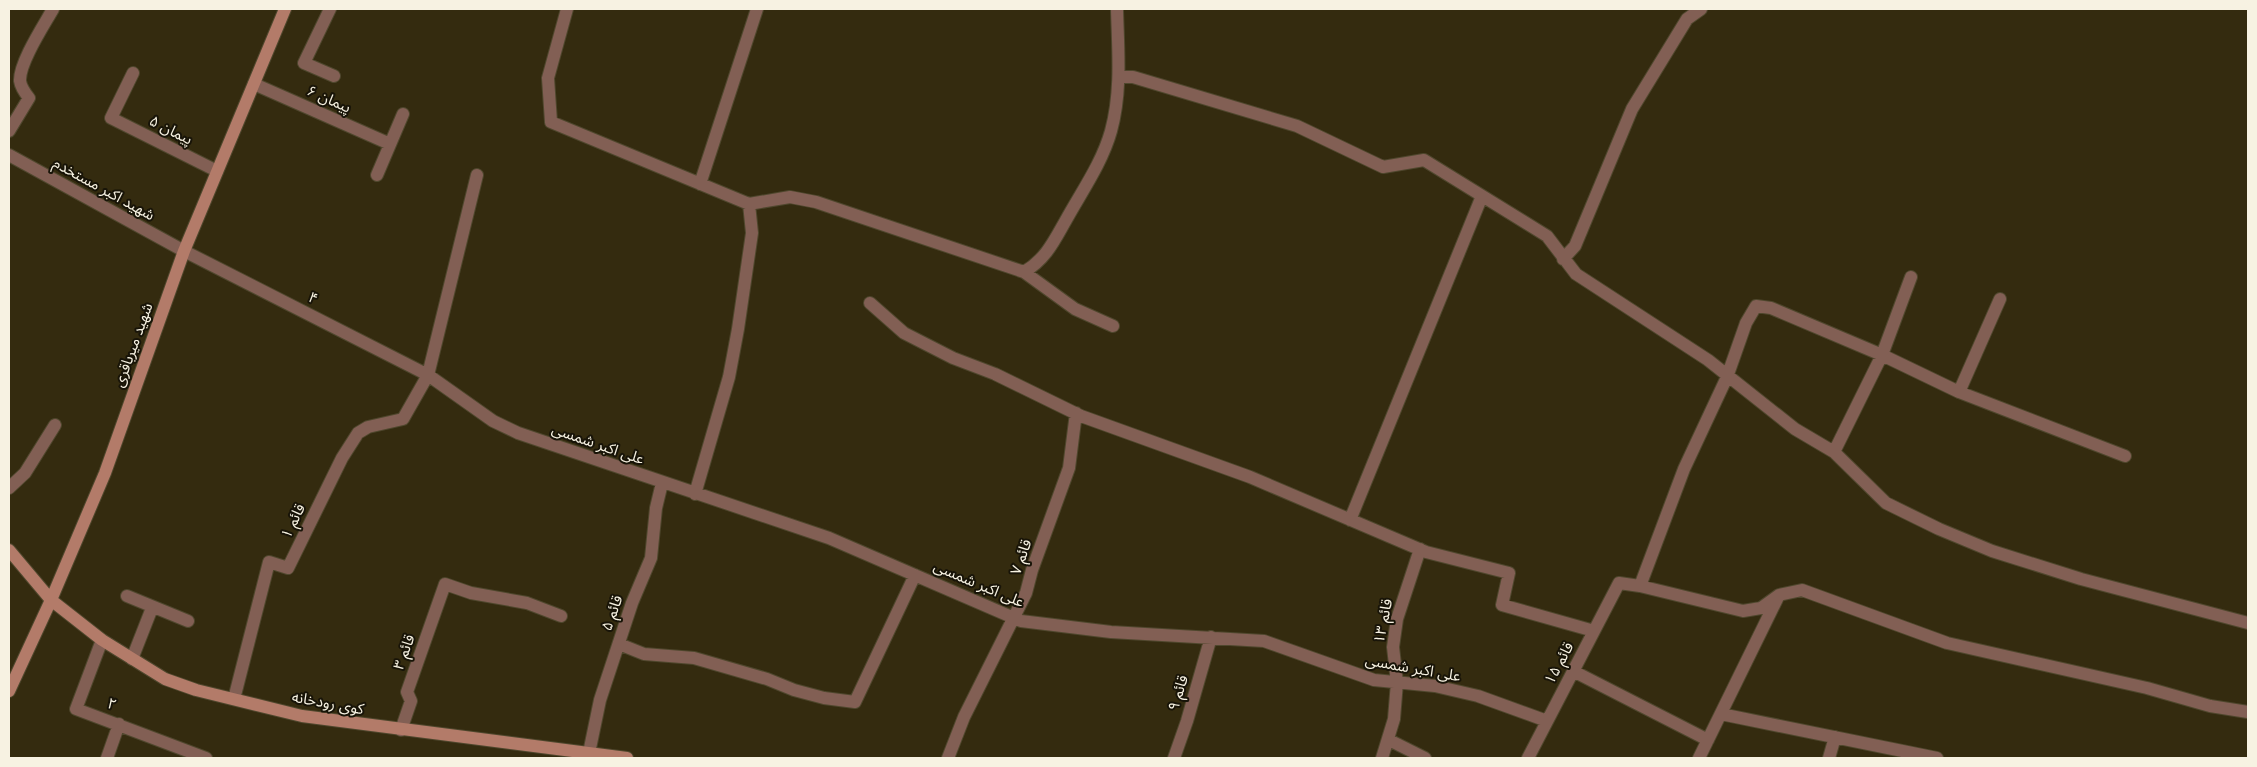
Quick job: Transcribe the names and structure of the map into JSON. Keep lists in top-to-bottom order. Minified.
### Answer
{"streets":{"main road":["شهید میرباقری","کوی رودخانه"],"street":["پیمان ۶","پیمان ۵","شهید اکبر مستخدم","۴","علی اکبر شمسی","قائم ۱","قائم ۷","قائم ۵","قائم ۱۳","قائم ۳","قائم ۱۵","قائم ۹","۲"]},"crossings":[["پیمان ۶","شهید میرباقری"],["پیمان ۵","شهید میرباقری"],["شهید اکبر مستخدم","۴"],["شهید اکبر مستخدم","شهید میرباقری"],["۴","شهید میرباقری"],["۴","علی اکبر شمسی"],["۴","قائم ۱"],["شهید میرباقری","کوی رودخانه"],["علی اکبر شمسی","قائم ۱"],["علی اکبر شمسی","قائم ۷"],["علی اکبر شمسی","قائم ۵"],["علی اکبر شمسی","قائم ۱۳"],["علی اکبر شمسی","قائم ۱۵"],["علی اکبر شمسی","قائم ۹"],["قائم ۱","کوی رودخانه"],["قائم ۵","کوی رودخانه"],["قائم ۳","کوی رودخانه"],["کوی رودخانه","۲"]]}
